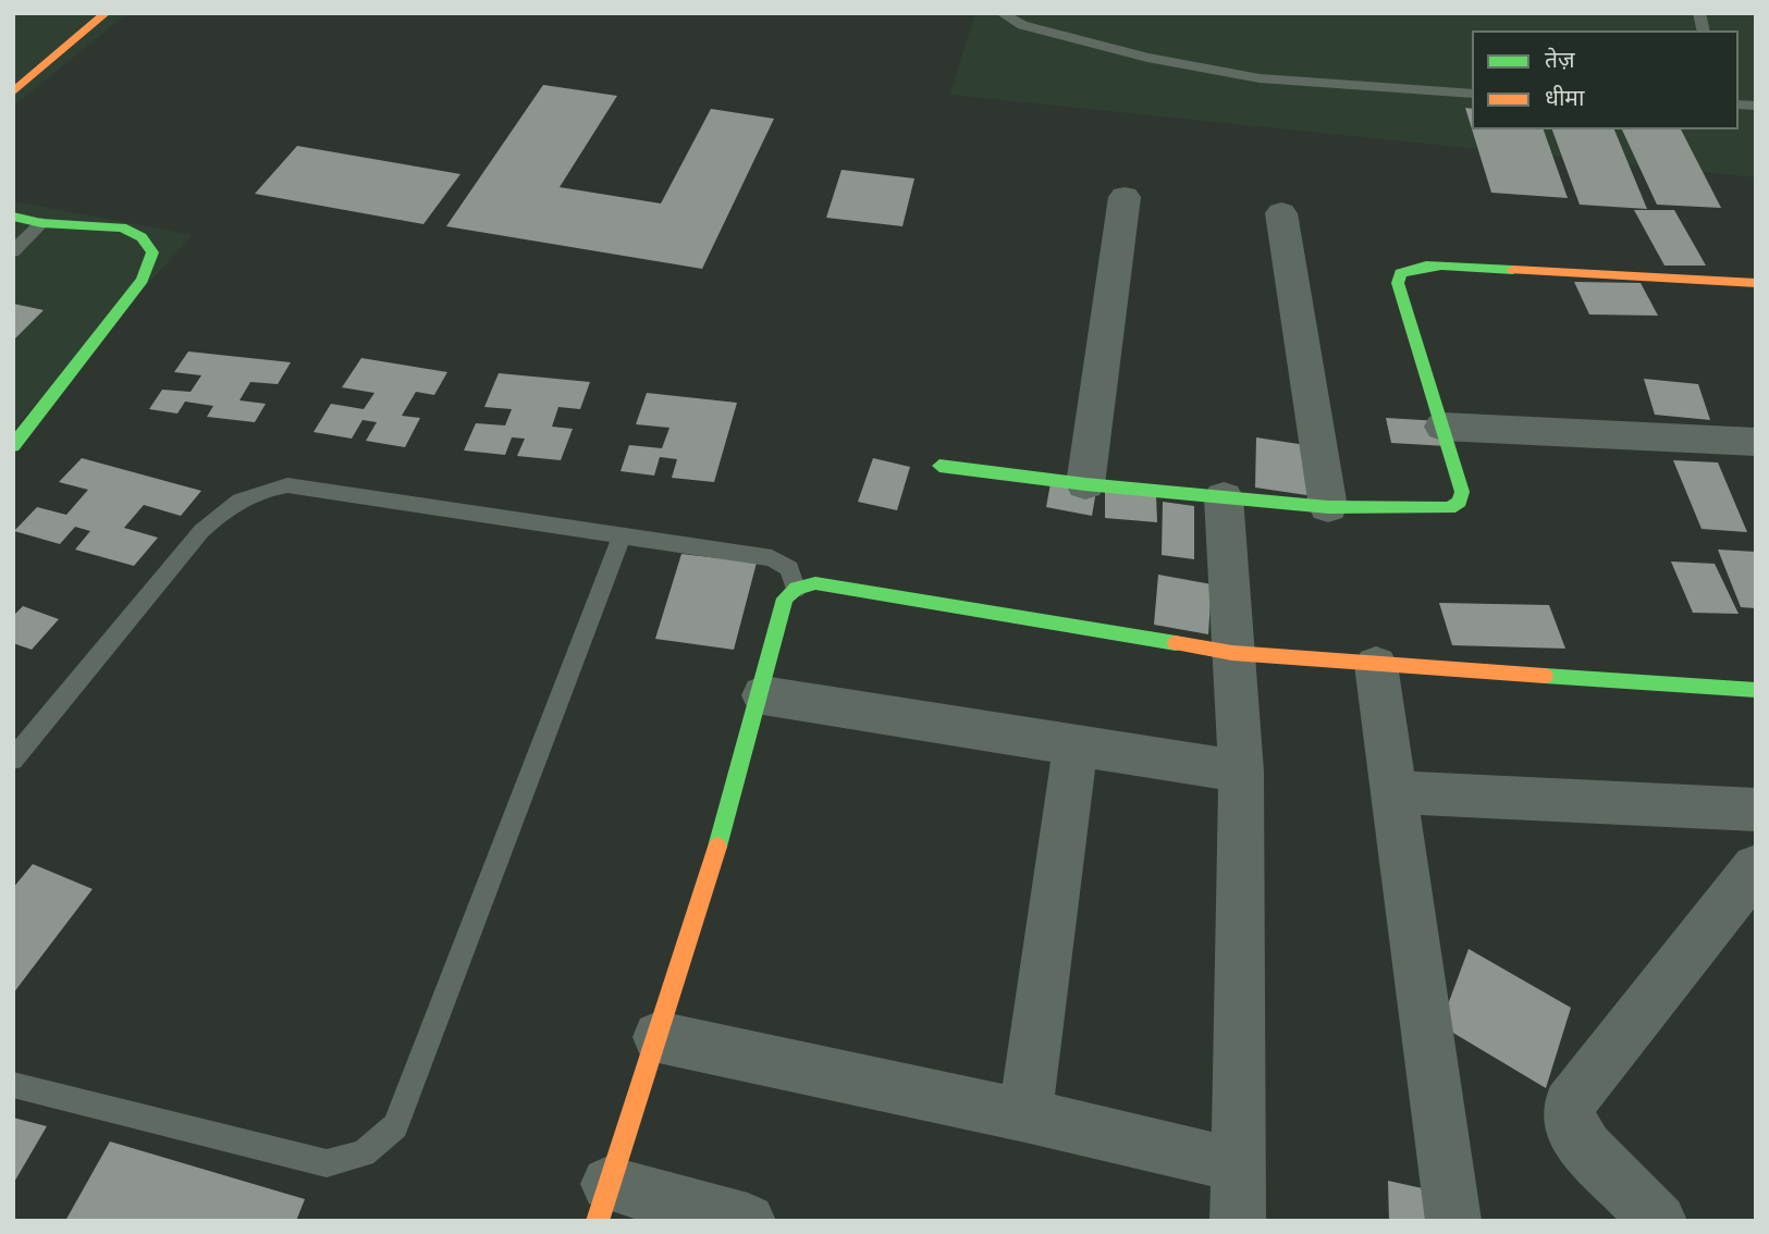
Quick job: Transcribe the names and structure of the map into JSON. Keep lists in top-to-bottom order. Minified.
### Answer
{"legend":["तेज़","धीमा"]}
